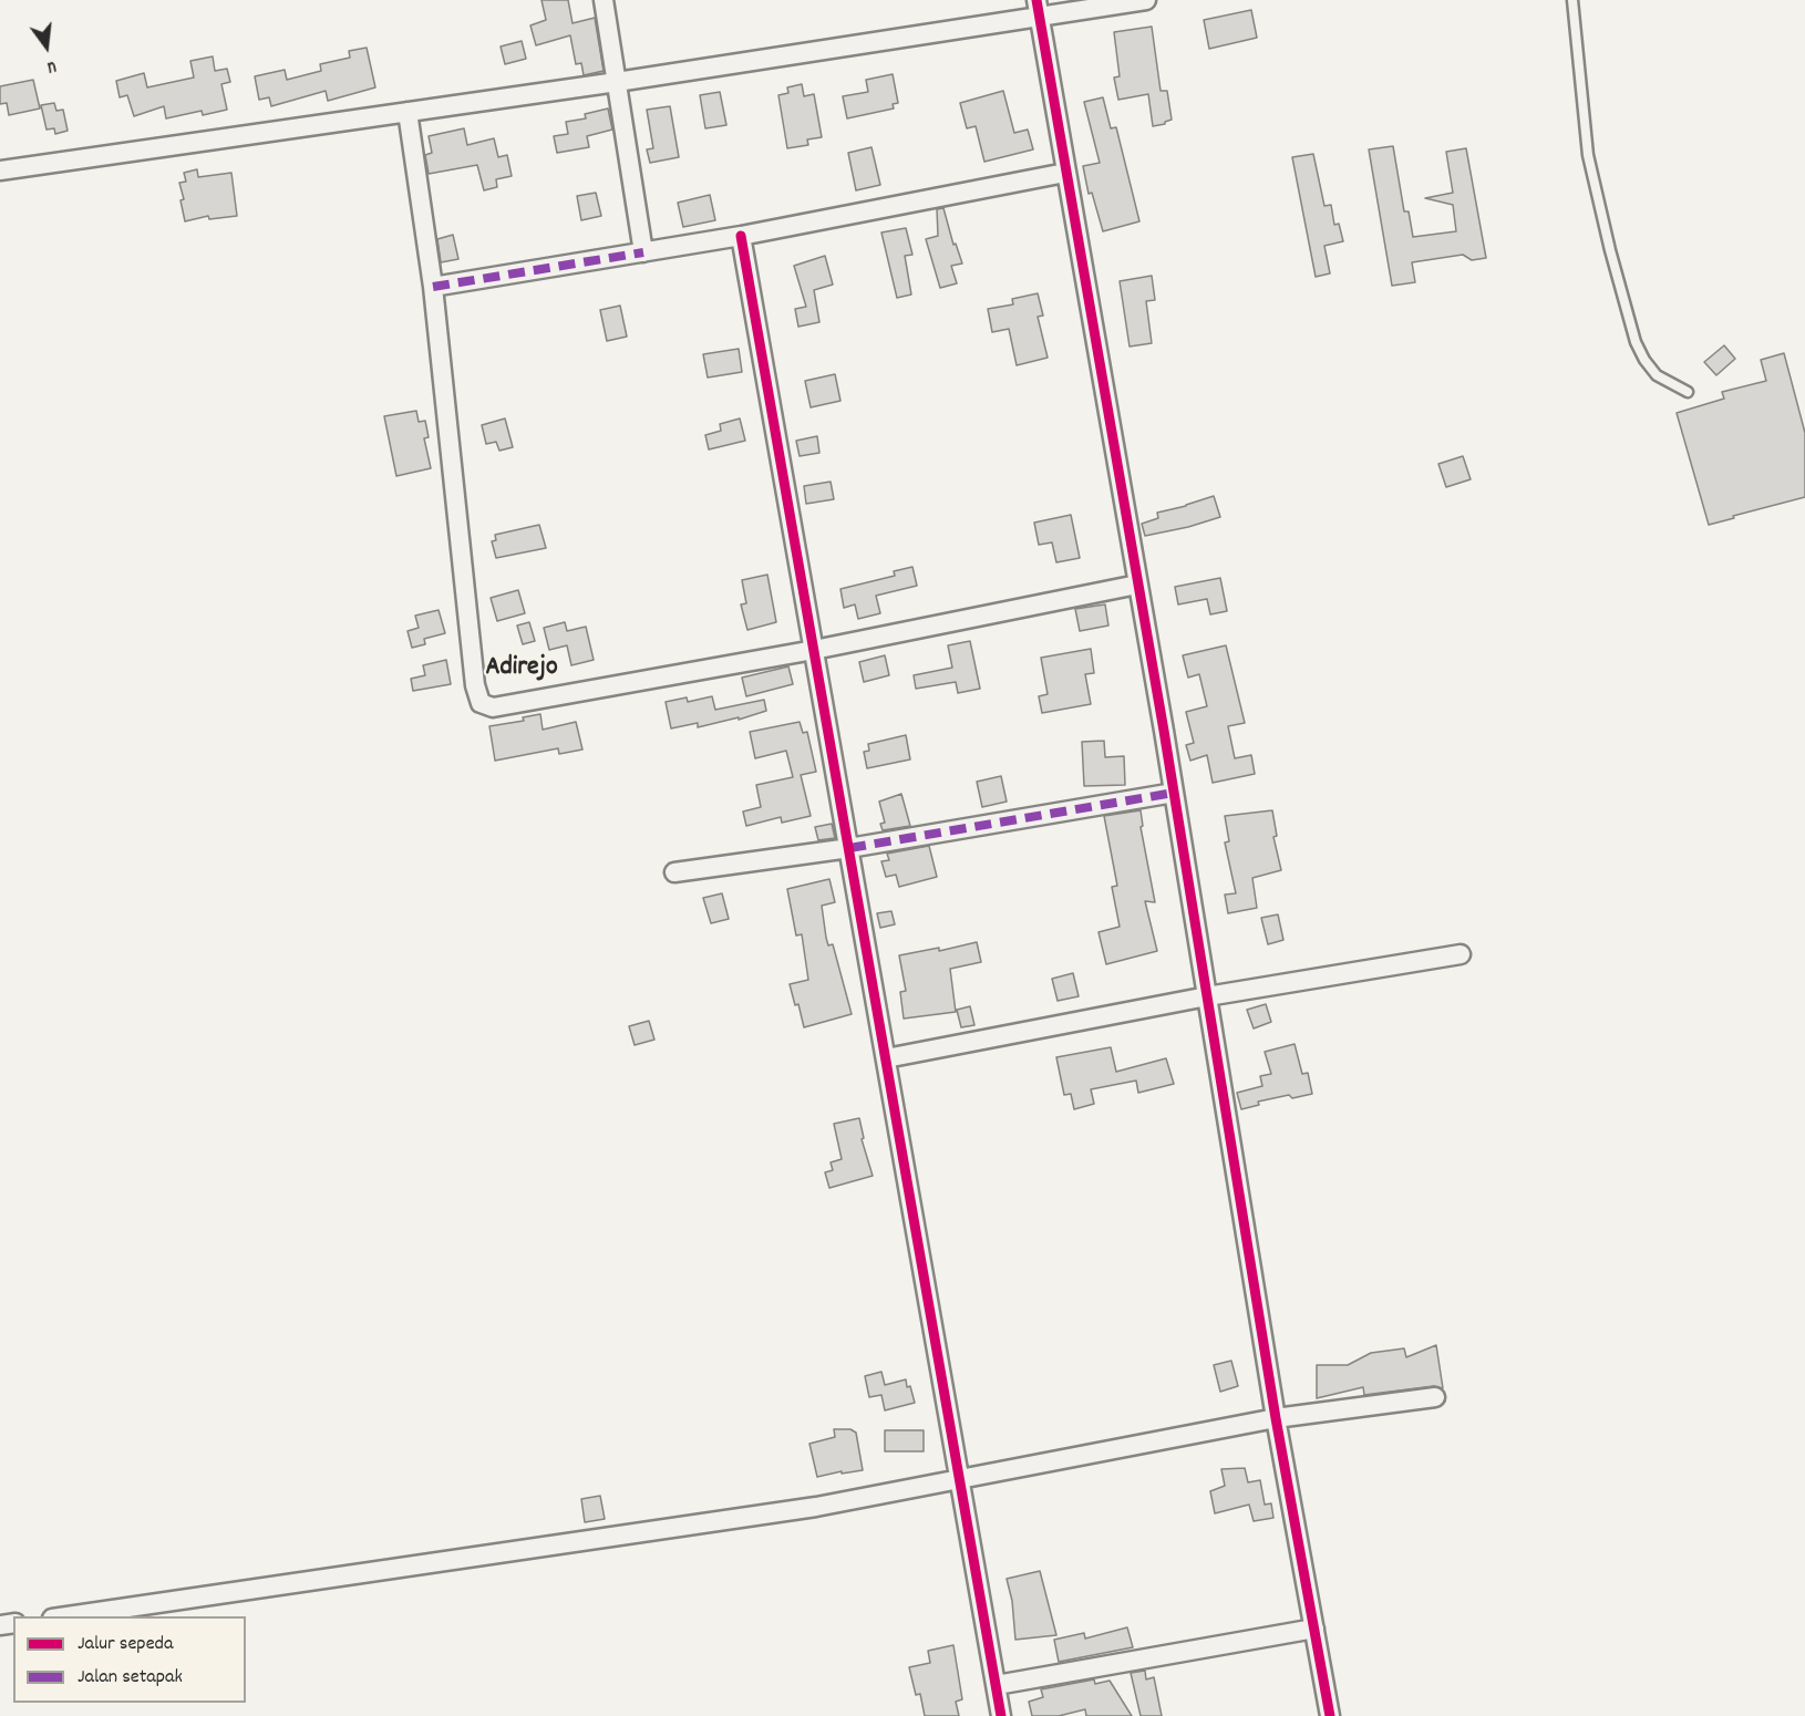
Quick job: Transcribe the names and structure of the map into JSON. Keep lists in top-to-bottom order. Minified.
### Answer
{"districts":["Adirejo"],"legend":["Jalur sepeda","Jalan setapak"],"north":"bottom"}
